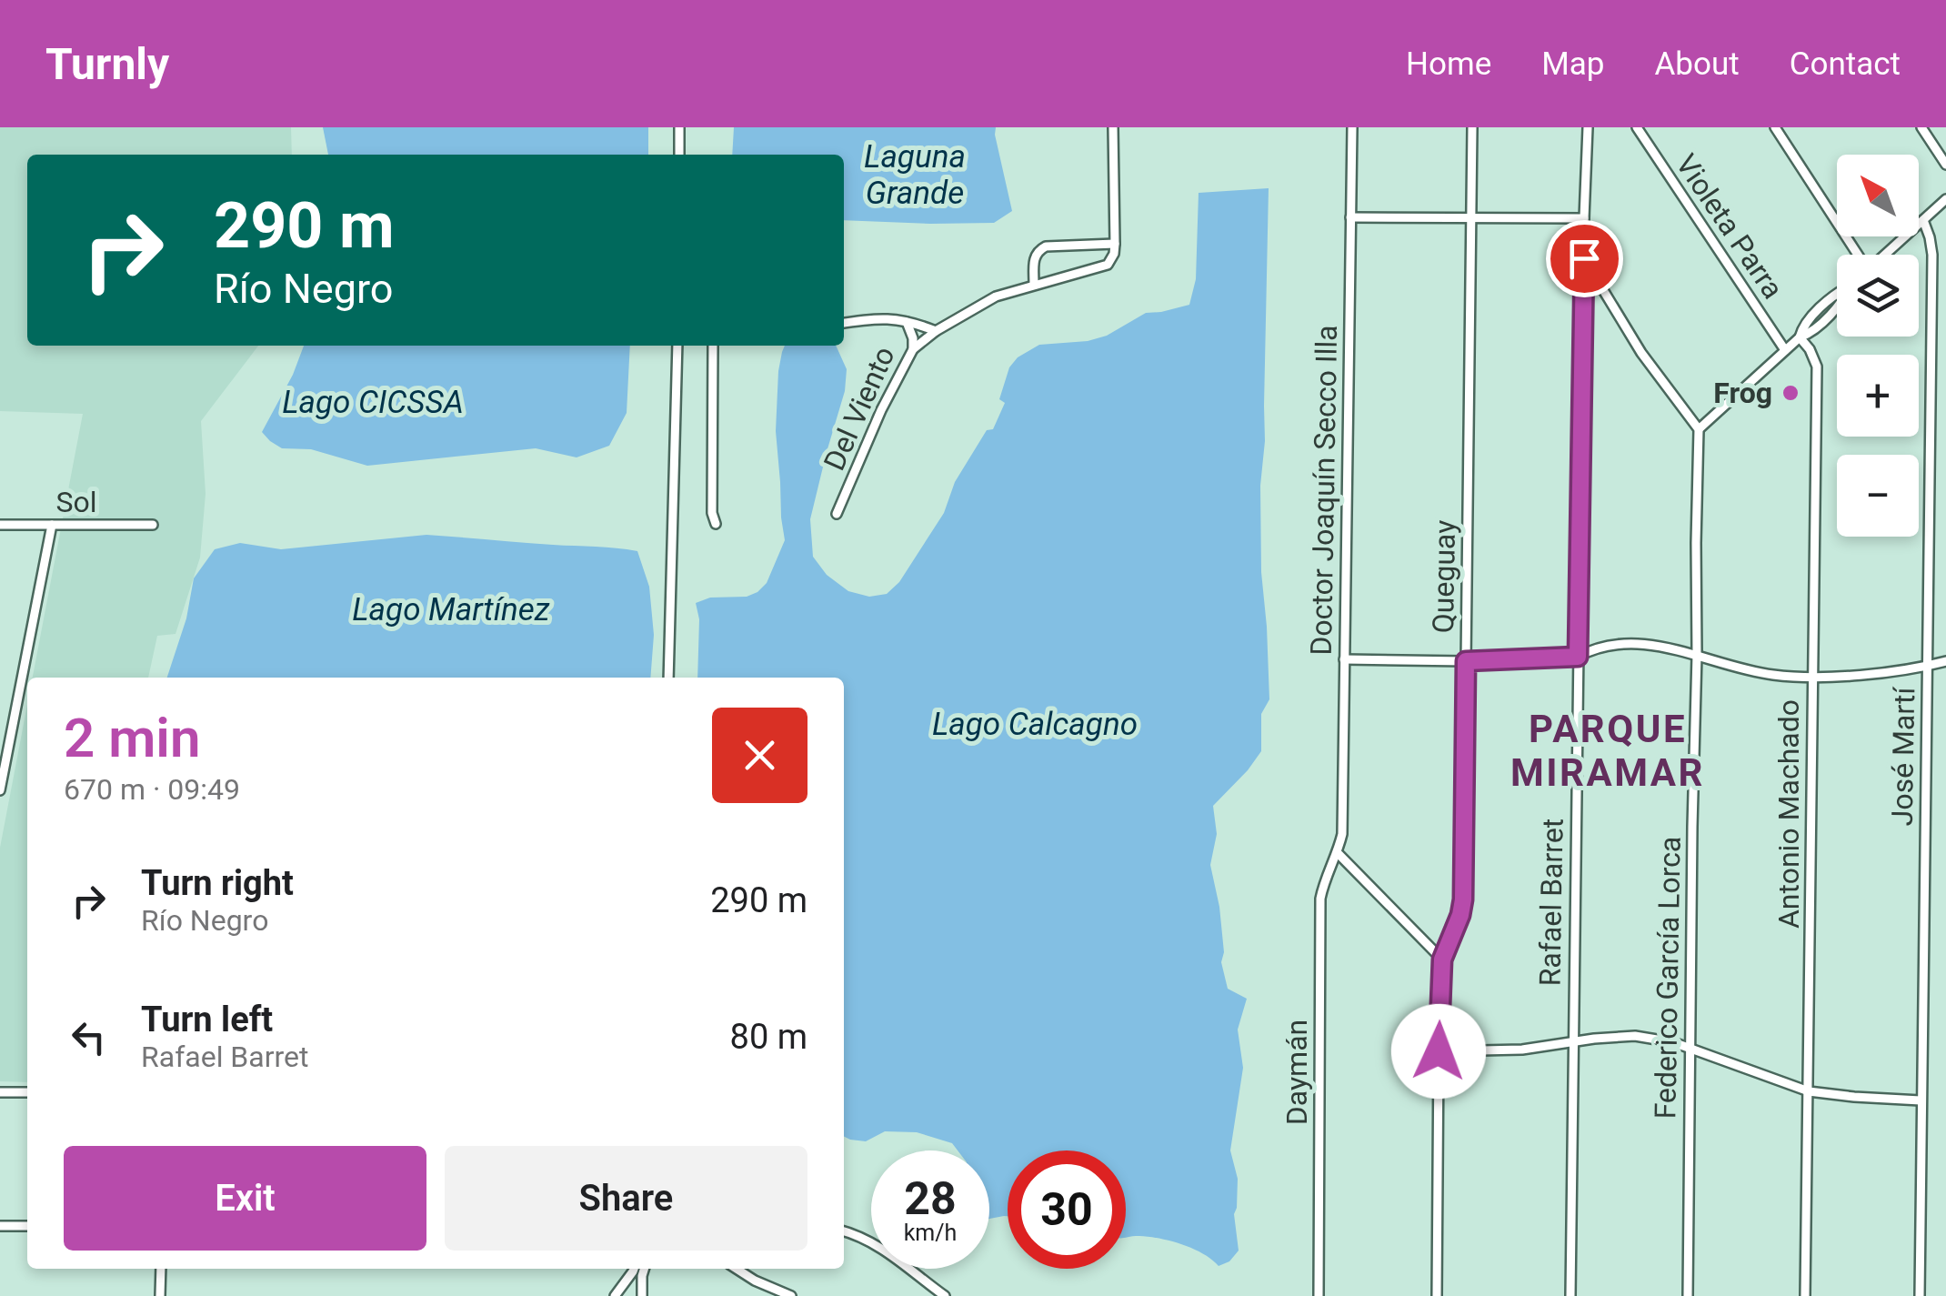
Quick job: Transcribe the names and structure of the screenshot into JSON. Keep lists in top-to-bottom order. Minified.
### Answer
{"streets":{"street":["Violeta Parra","Del Viento","Doctor Joaquín Secco Illa","Sol","Queguay","José Martí","Antonio Machado","Rafael Barret","Federico García Lorca","Daymán"]},"crossings":[["Doctor Joaquín Secco Illa","Daymán"]],"districts":["PARQUE MIRAMAR"],"water":["Laguna Grande","Lago CICSSA","Lago Martínez","Lago Calcagno"],"places":["Frog"],"north":"top left","page":{"header":"Turnly","nav":["Home","Map","About","Contact"],"map_buttons":["+","−"],"turn":["290 m","Río Negro"],"heading":["2 min","670 m · 09:49"],"list":[{"name":"Turn right","note":"Río Negro","value":"290 m"},{"name":"Turn left","note":"Rafael Barret","value":"80 m"}],"buttons":["Exit","Share"],"speed":"28 km/h","limit":"30"}}
